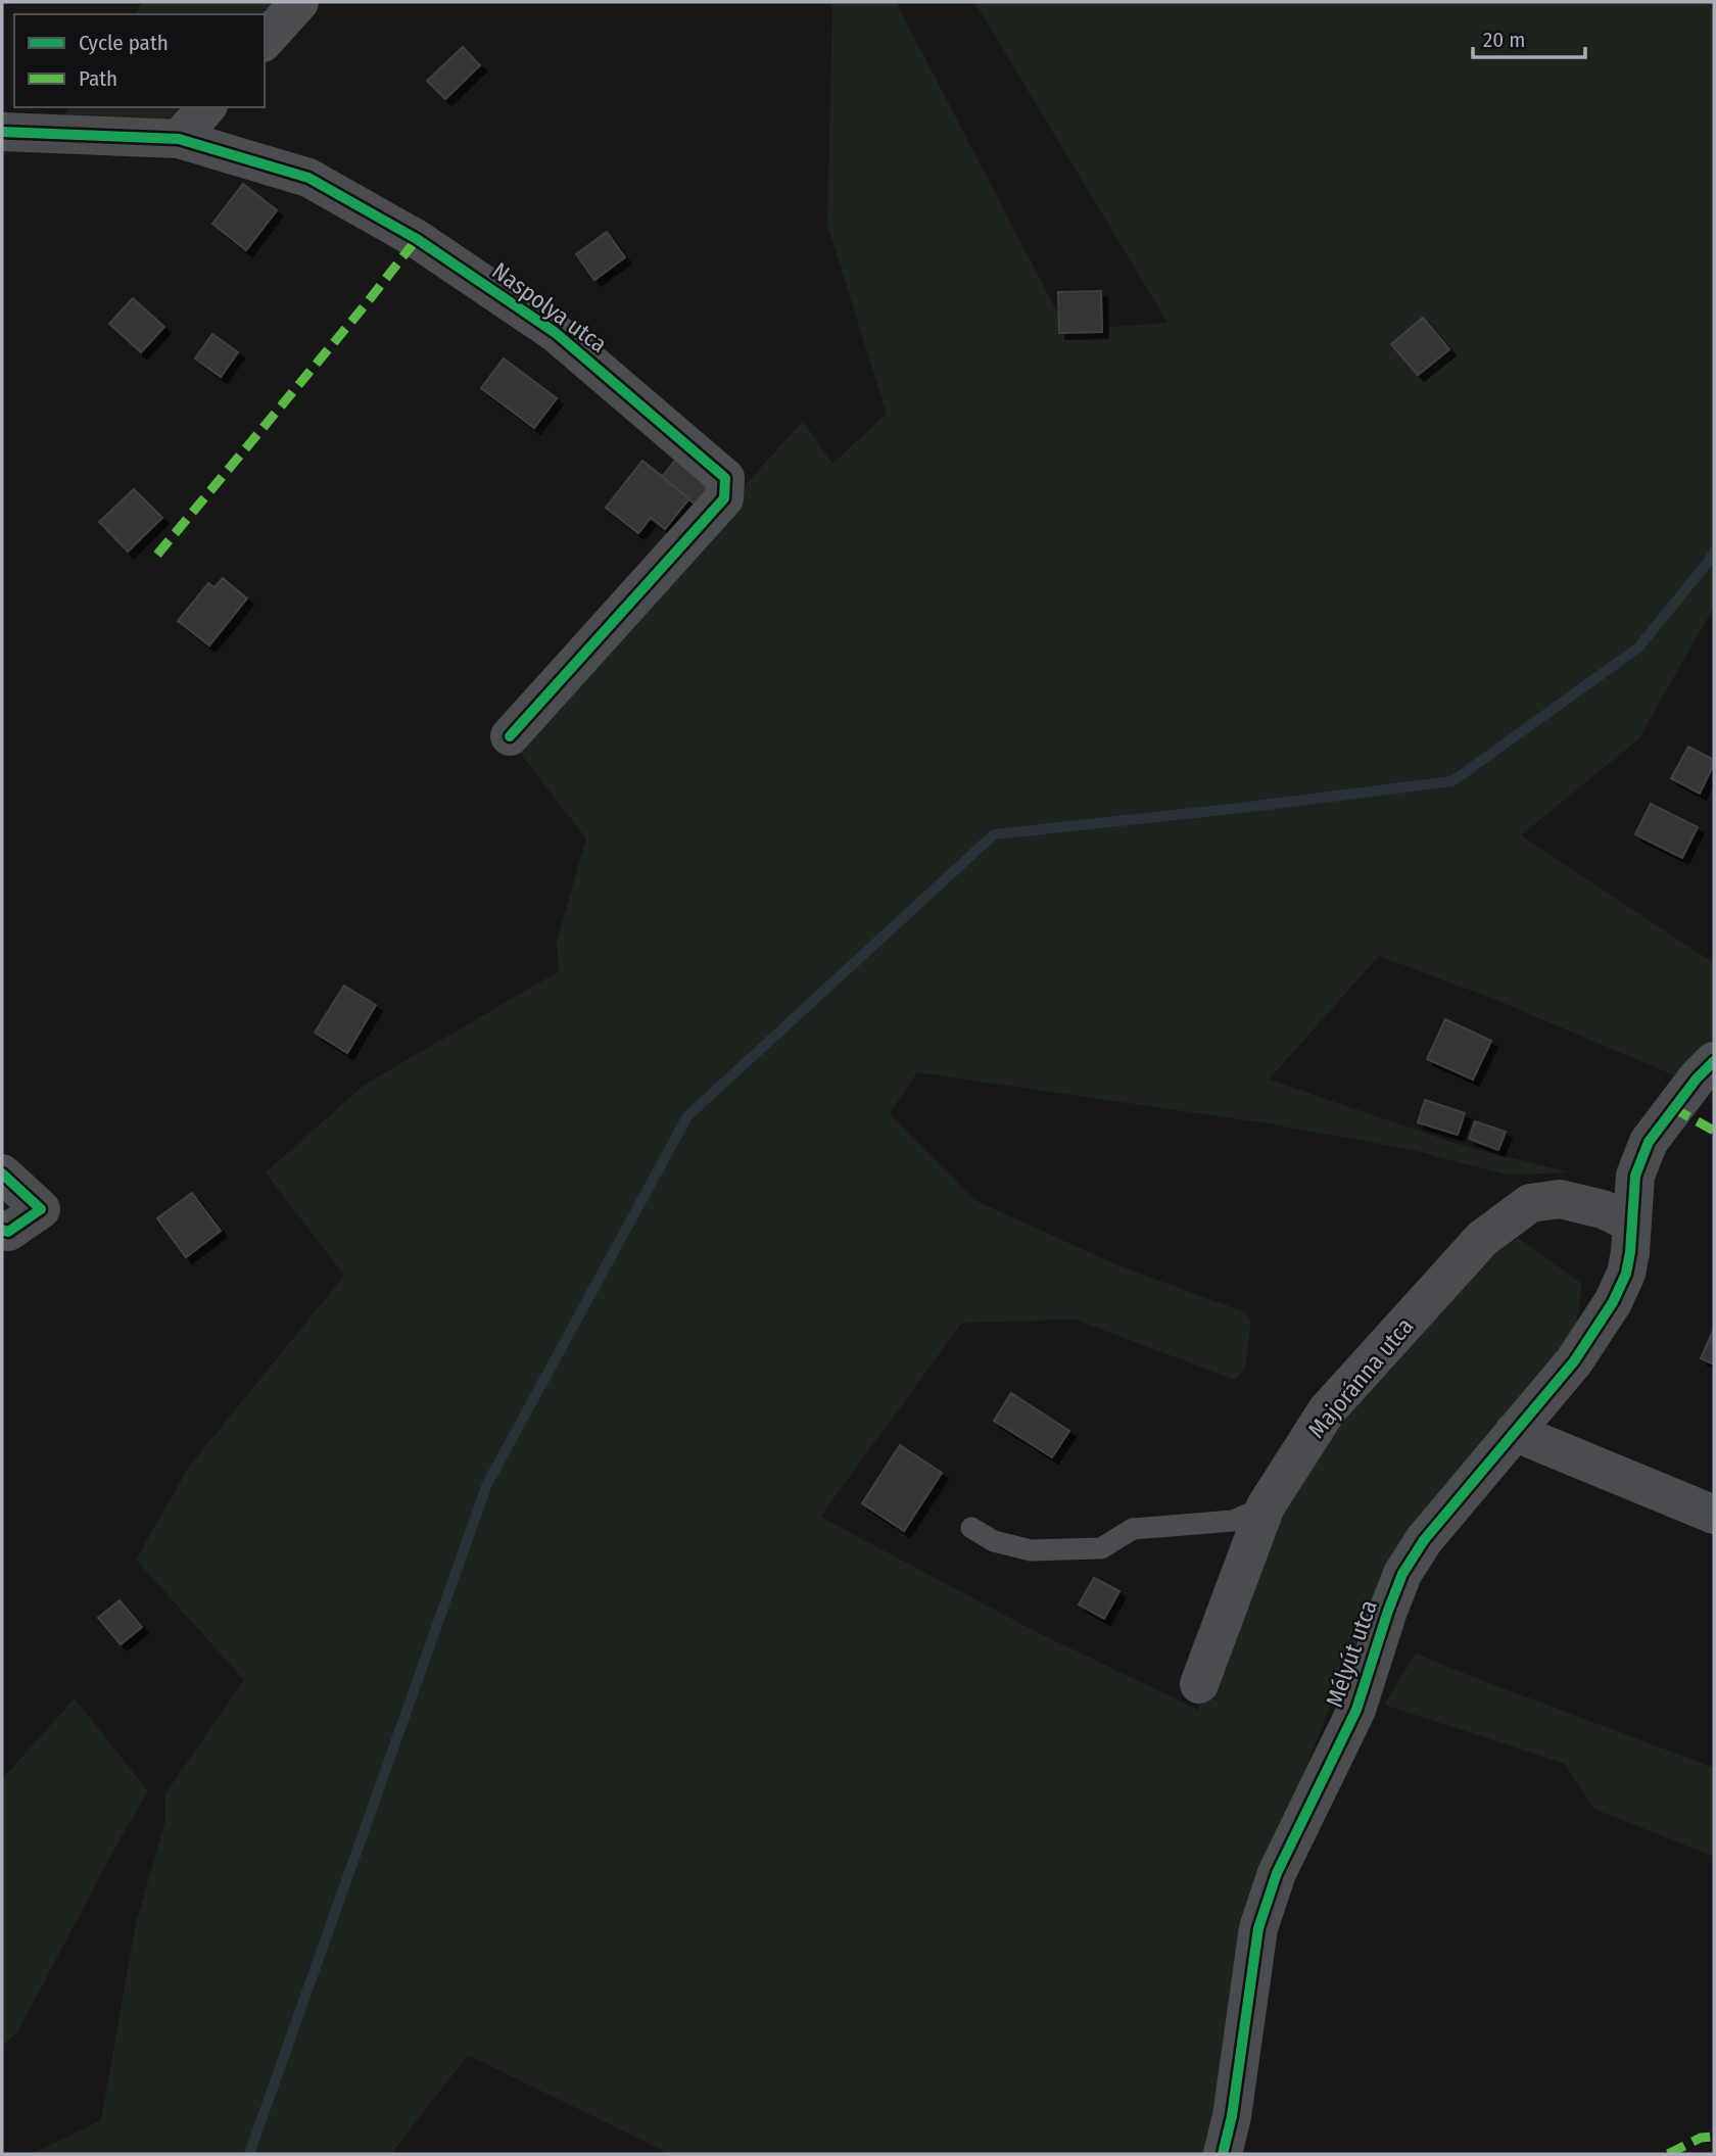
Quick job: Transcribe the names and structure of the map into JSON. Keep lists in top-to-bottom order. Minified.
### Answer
{"streets":{"street":["Naspolya utca","Majoránna utca","Mélyút utca"]},"crossings":[["Majoránna utca","Mélyút utca"]],"legend":["Cycle path","Path"],"scale_bar":"20 m"}
